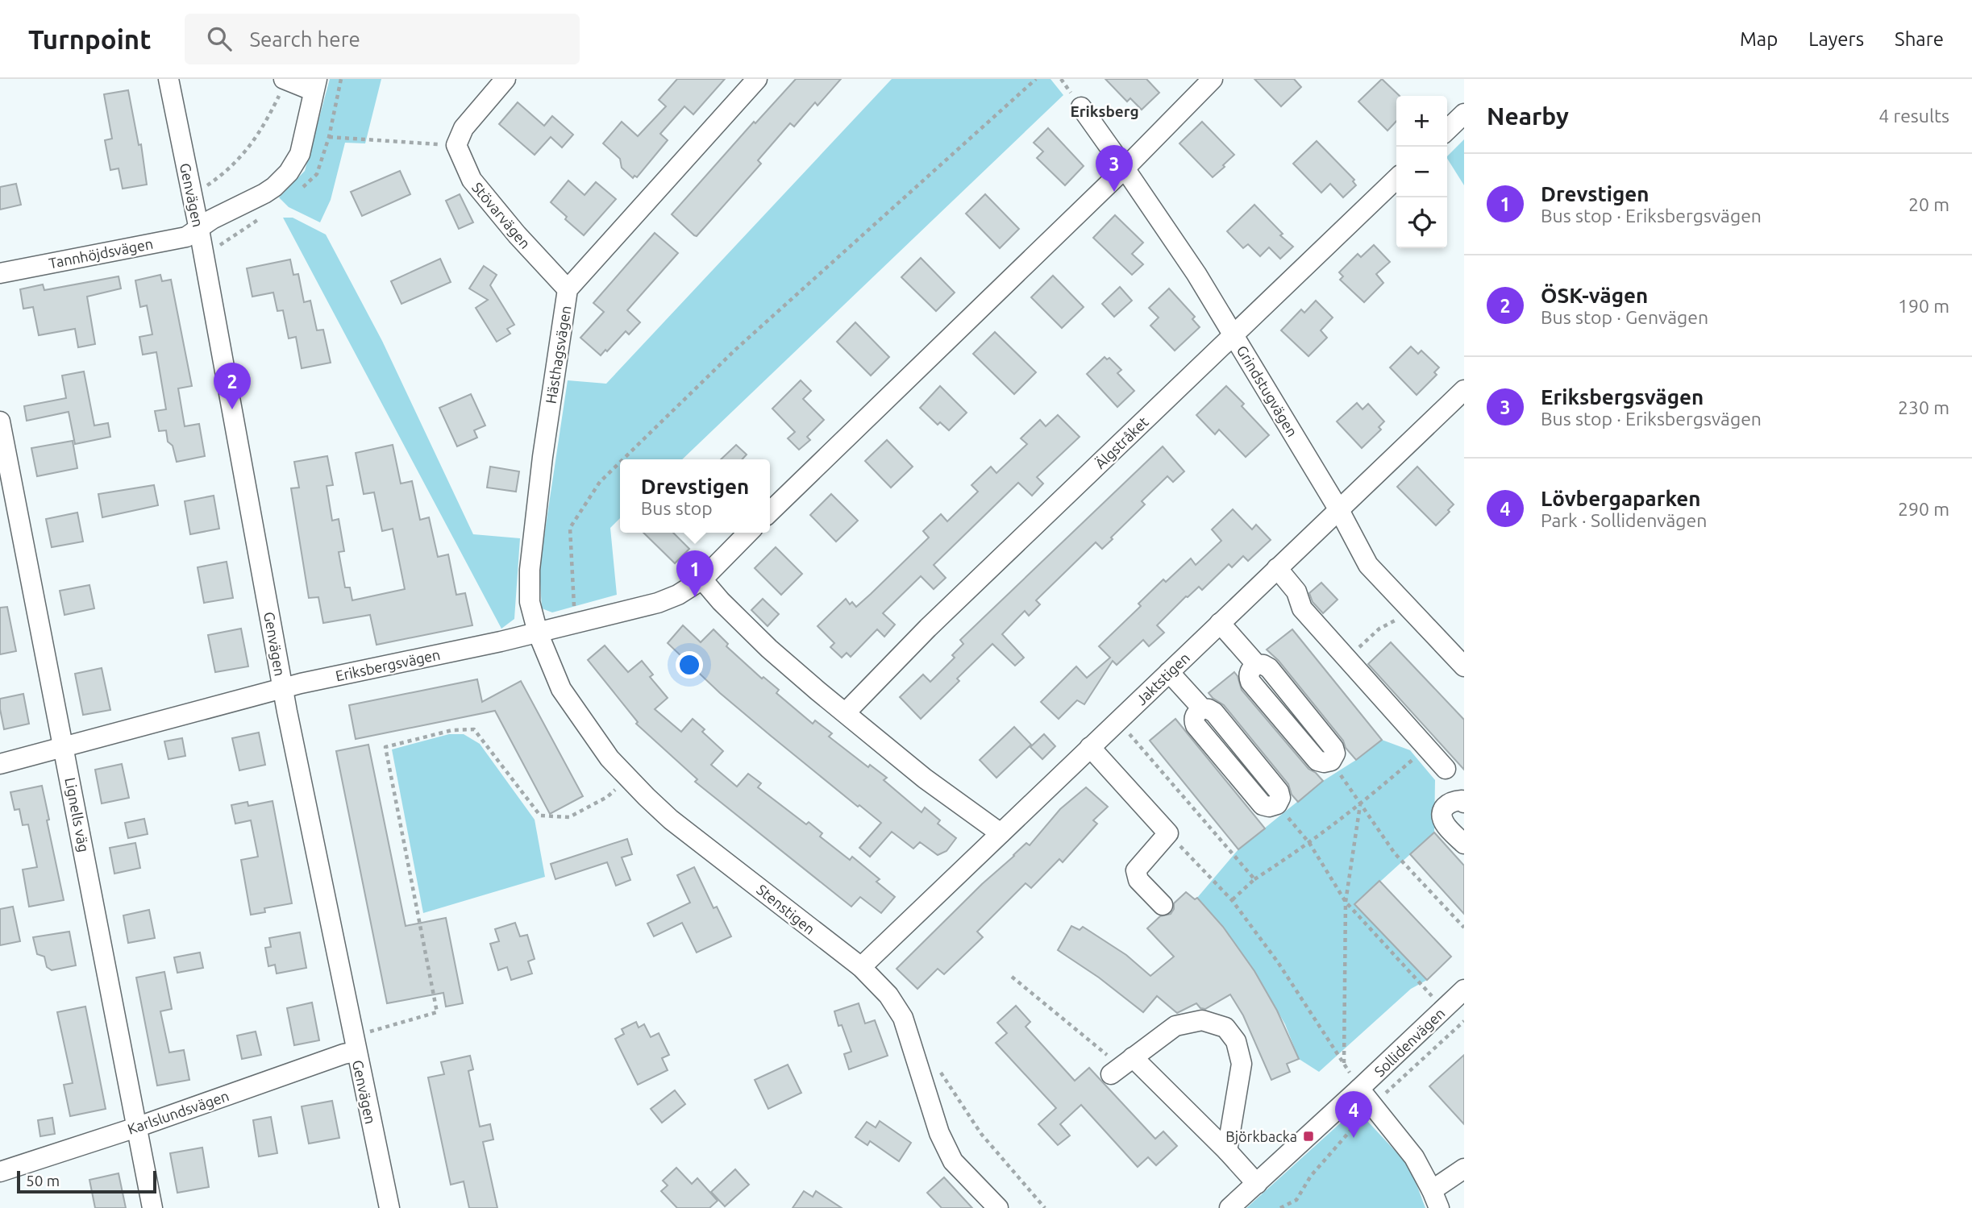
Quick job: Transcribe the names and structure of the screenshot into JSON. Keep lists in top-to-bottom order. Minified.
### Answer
{"streets":{"street":["Genvägen","Stövarvägen","Tannhöjdsvägen","Hästhagsvägen","Grindstugvägen","Älgstråket","Eriksbergsvägen","Jaktstigen","Lignells väg","Stenstigen","Sollidenvägen","Karlslundsvägen"]},"crossings":[["Genvägen","Tannhöjdsvägen"],["Genvägen","Eriksbergsvägen"],["Genvägen","Karlslundsvägen"],["Stövarvägen","Hästhagsvägen"],["Hästhagsvägen","Eriksbergsvägen"],["Hästhagsvägen","Stenstigen"],["Grindstugvägen","Älgstråket"],["Grindstugvägen","Jaktstigen"],["Eriksbergsvägen","Lignells väg"],["Eriksbergsvägen","Stenstigen"],["Jaktstigen","Stenstigen"],["Lignells väg","Karlslundsvägen"]],"districts":["Eriksberg"],"places":{"transit":["Björkbacka"]},"scale_bar":"50 m","page":{"header":"Turnpoint","search":"Search here","nav":["Map","Layers","Share"],"heading":["Nearby","4 results"],"map_buttons":["+","−"],"pins":["3","2","1","4"],"list":[{"mark":"1","name":"Drevstigen","note":"Bus stop · Eriksbergsvägen","value":"20 m"},{"mark":"2","name":"ÖSK-vägen","note":"Bus stop · Genvägen","value":"190 m"},{"mark":"3","name":"Eriksbergsvägen","note":"Bus stop · Eriksbergsvägen","value":"230 m"},{"mark":"4","name":"Lövbergaparken","note":"Park · Sollidenvägen","value":"290 m"}],"popup":["Drevstigen","Bus stop"],"scale":"50 m"}}
